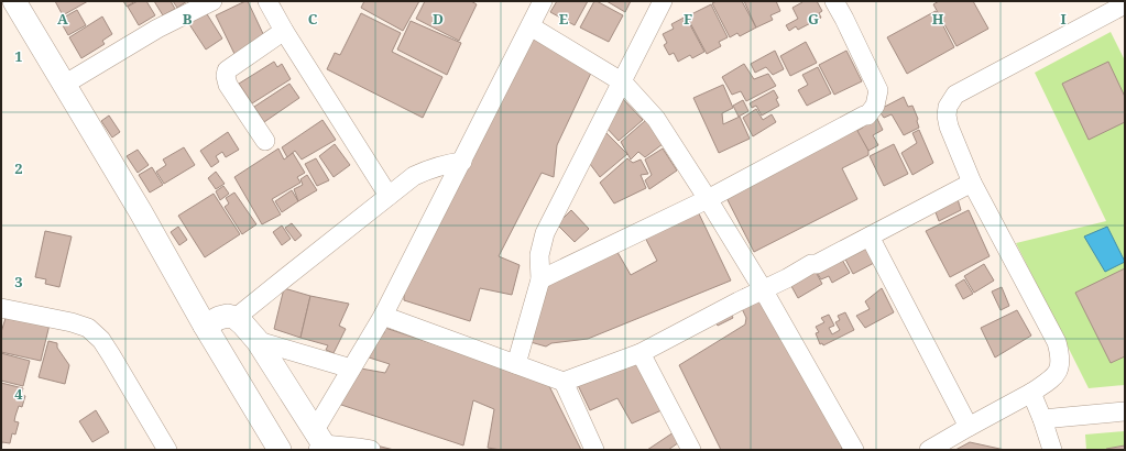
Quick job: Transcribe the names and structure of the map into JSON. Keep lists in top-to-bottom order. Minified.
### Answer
{"grid":{"columns":["A","B","C","D","E","F","G","H","I"],"rows":["1","2","3","4"]}}
